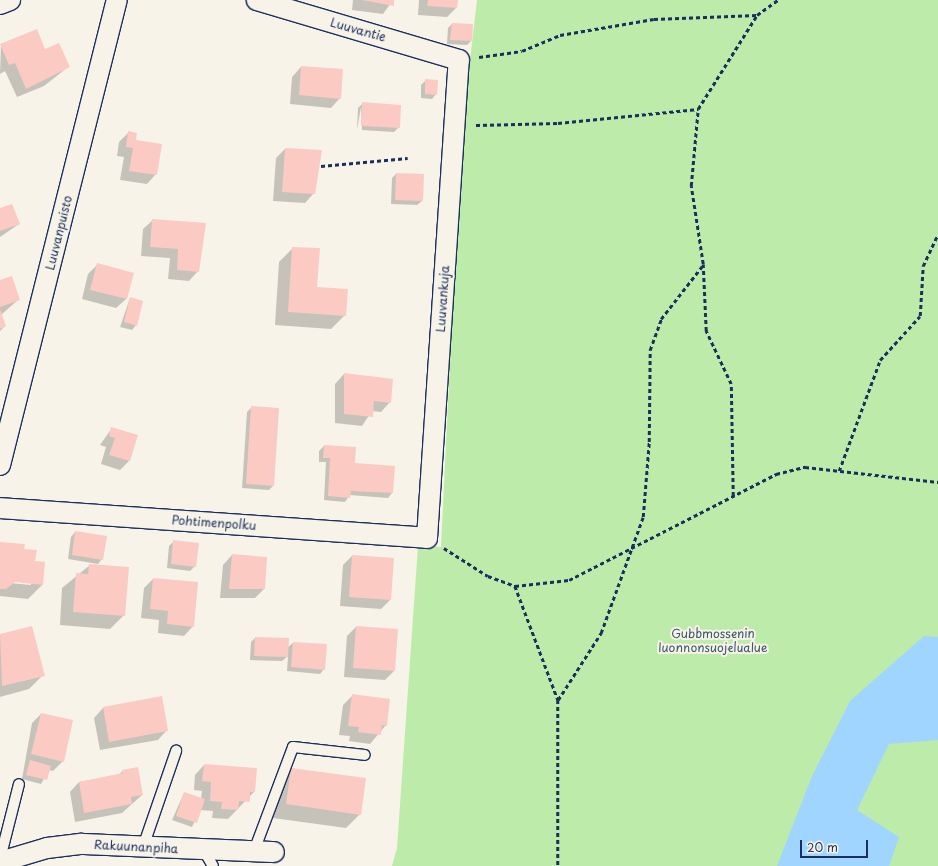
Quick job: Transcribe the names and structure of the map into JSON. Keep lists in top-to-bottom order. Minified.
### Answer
{"streets":{"street":["Luuvantie","Luuvanpuisto","Luuvankuja","Pohtimenpolku","Rakuunanpiha"]},"crossings":[["Luuvantie","Luuvankuja"],["Luuvankuja","Pohtimenpolku"]],"parks":["Gubbmossenin luonnonsuojelualue"],"scale_bar":"20 m"}
